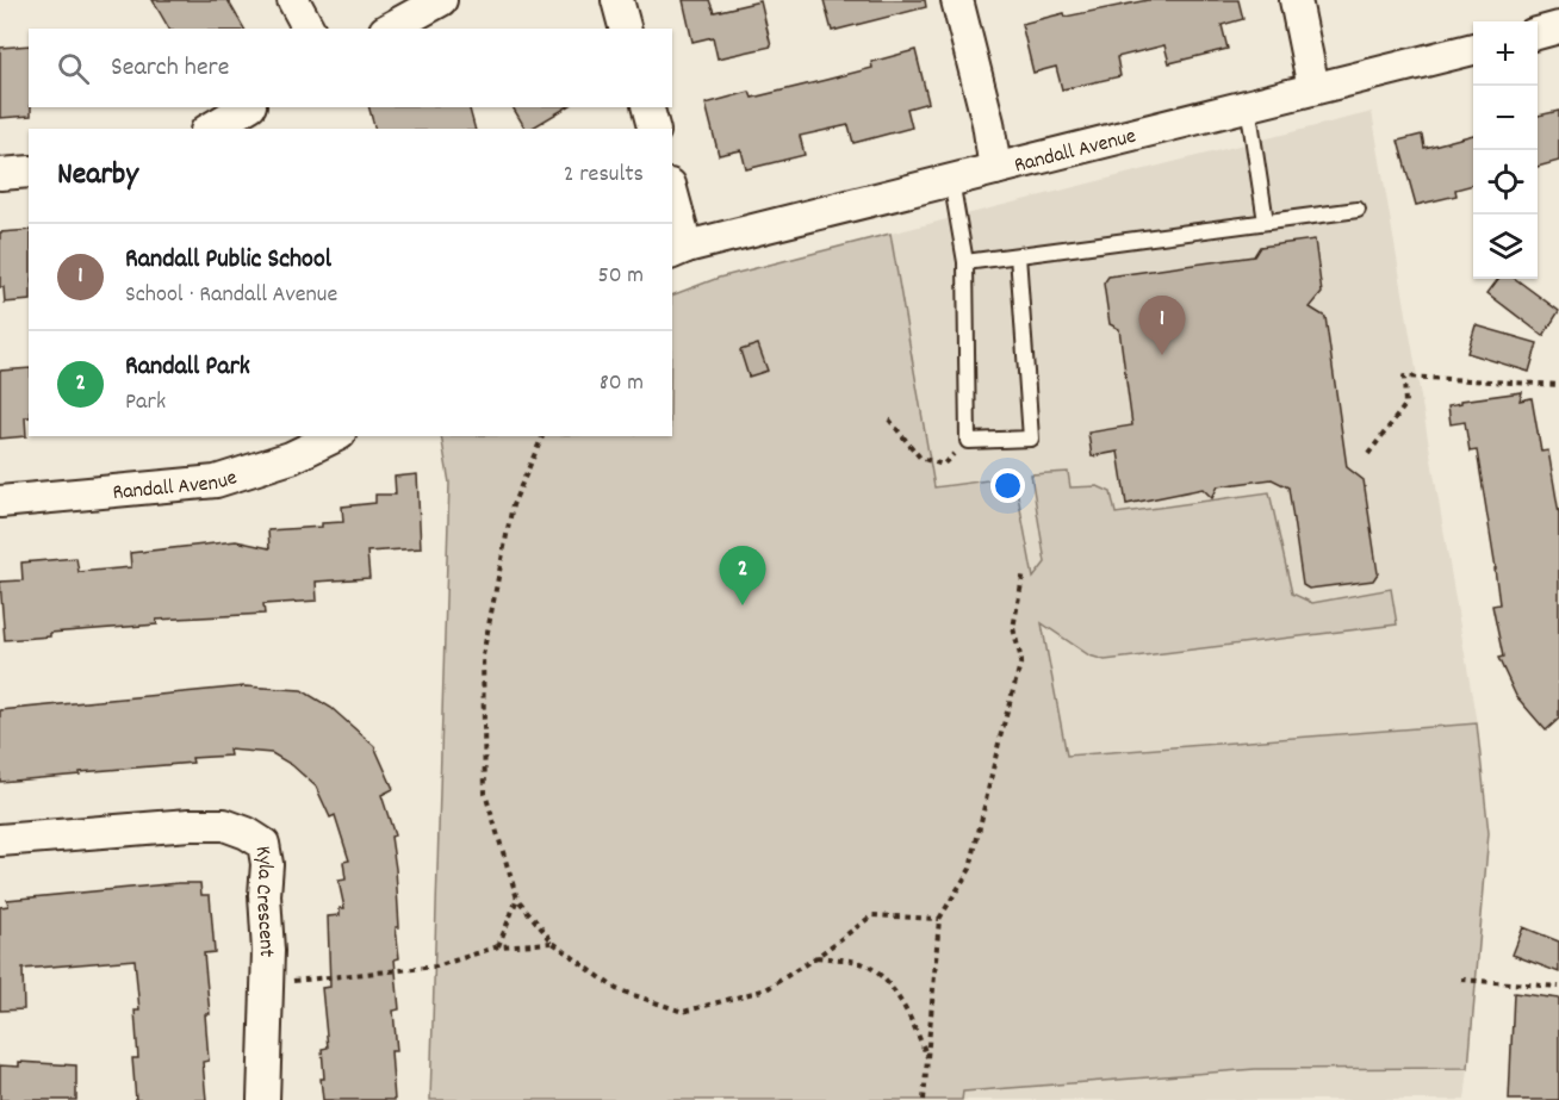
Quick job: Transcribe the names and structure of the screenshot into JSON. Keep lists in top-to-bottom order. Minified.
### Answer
{"streets":{"street":["Randall Avenue","Kyla Crescent"]},"page":{"map_buttons":["+","−"],"search":"Search here","heading":["Nearby","2 results"],"list":[{"mark":"1","name":"Randall Public School","note":"School · Randall Avenue","value":"50 m"},{"mark":"2","name":"Randall Park","note":"Park","value":"80 m"}],"pins":["1","2"]}}
